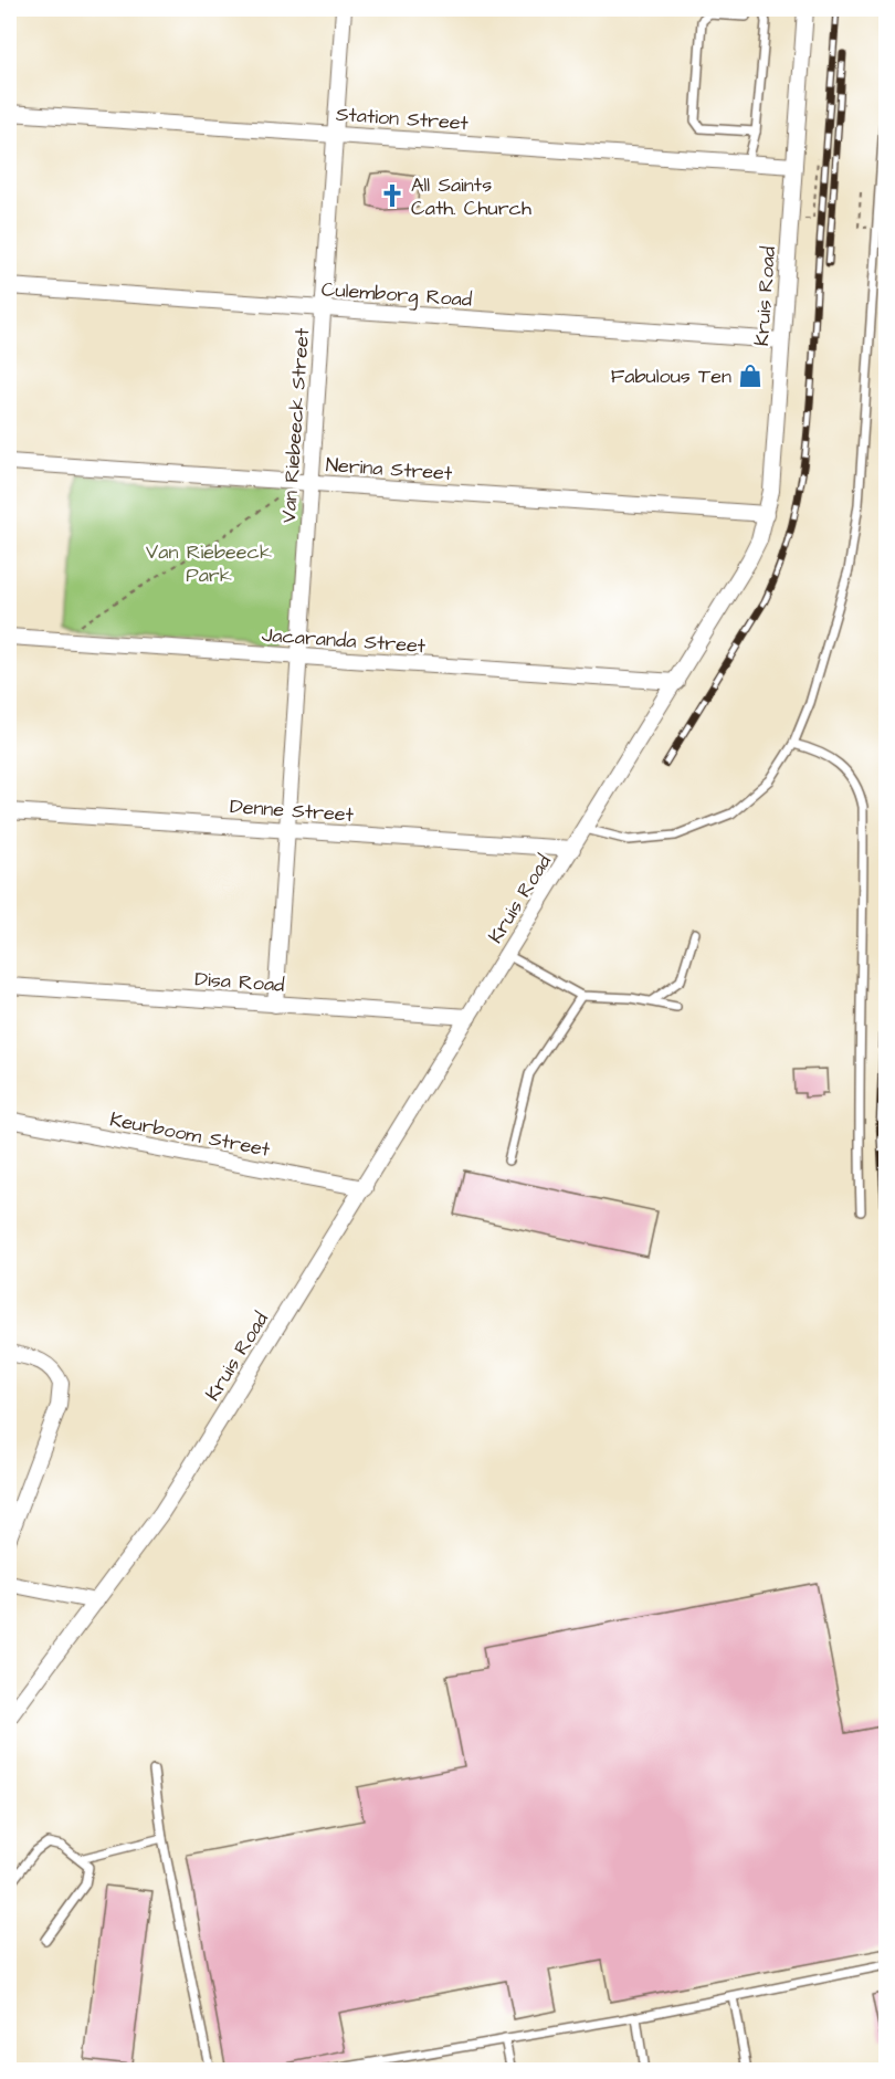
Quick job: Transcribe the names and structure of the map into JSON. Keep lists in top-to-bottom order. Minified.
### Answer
{"streets":{"street":["Station Street","Culemborg Road","Kruis Road","Van Riebeeck Street","Nerina Street","Jacaranda Street","Denne Street","Disa Road","Keurboom Street"]},"crossings":[["Station Street","Kruis Road"],["Station Street","Van Riebeeck Street"],["Culemborg Road","Kruis Road"],["Culemborg Road","Van Riebeeck Street"],["Kruis Road","Nerina Street"],["Kruis Road","Jacaranda Street"],["Kruis Road","Denne Street"],["Kruis Road","Disa Road"],["Kruis Road","Keurboom Street"],["Van Riebeeck Street","Nerina Street"],["Van Riebeeck Street","Jacaranda Street"],["Van Riebeeck Street","Denne Street"],["Van Riebeeck Street","Disa Road"]],"parks":["Van Riebeeck Park"],"places":{"church":["All Saints Cath. Church"],"shop":["Fabulous Ten"]}}
